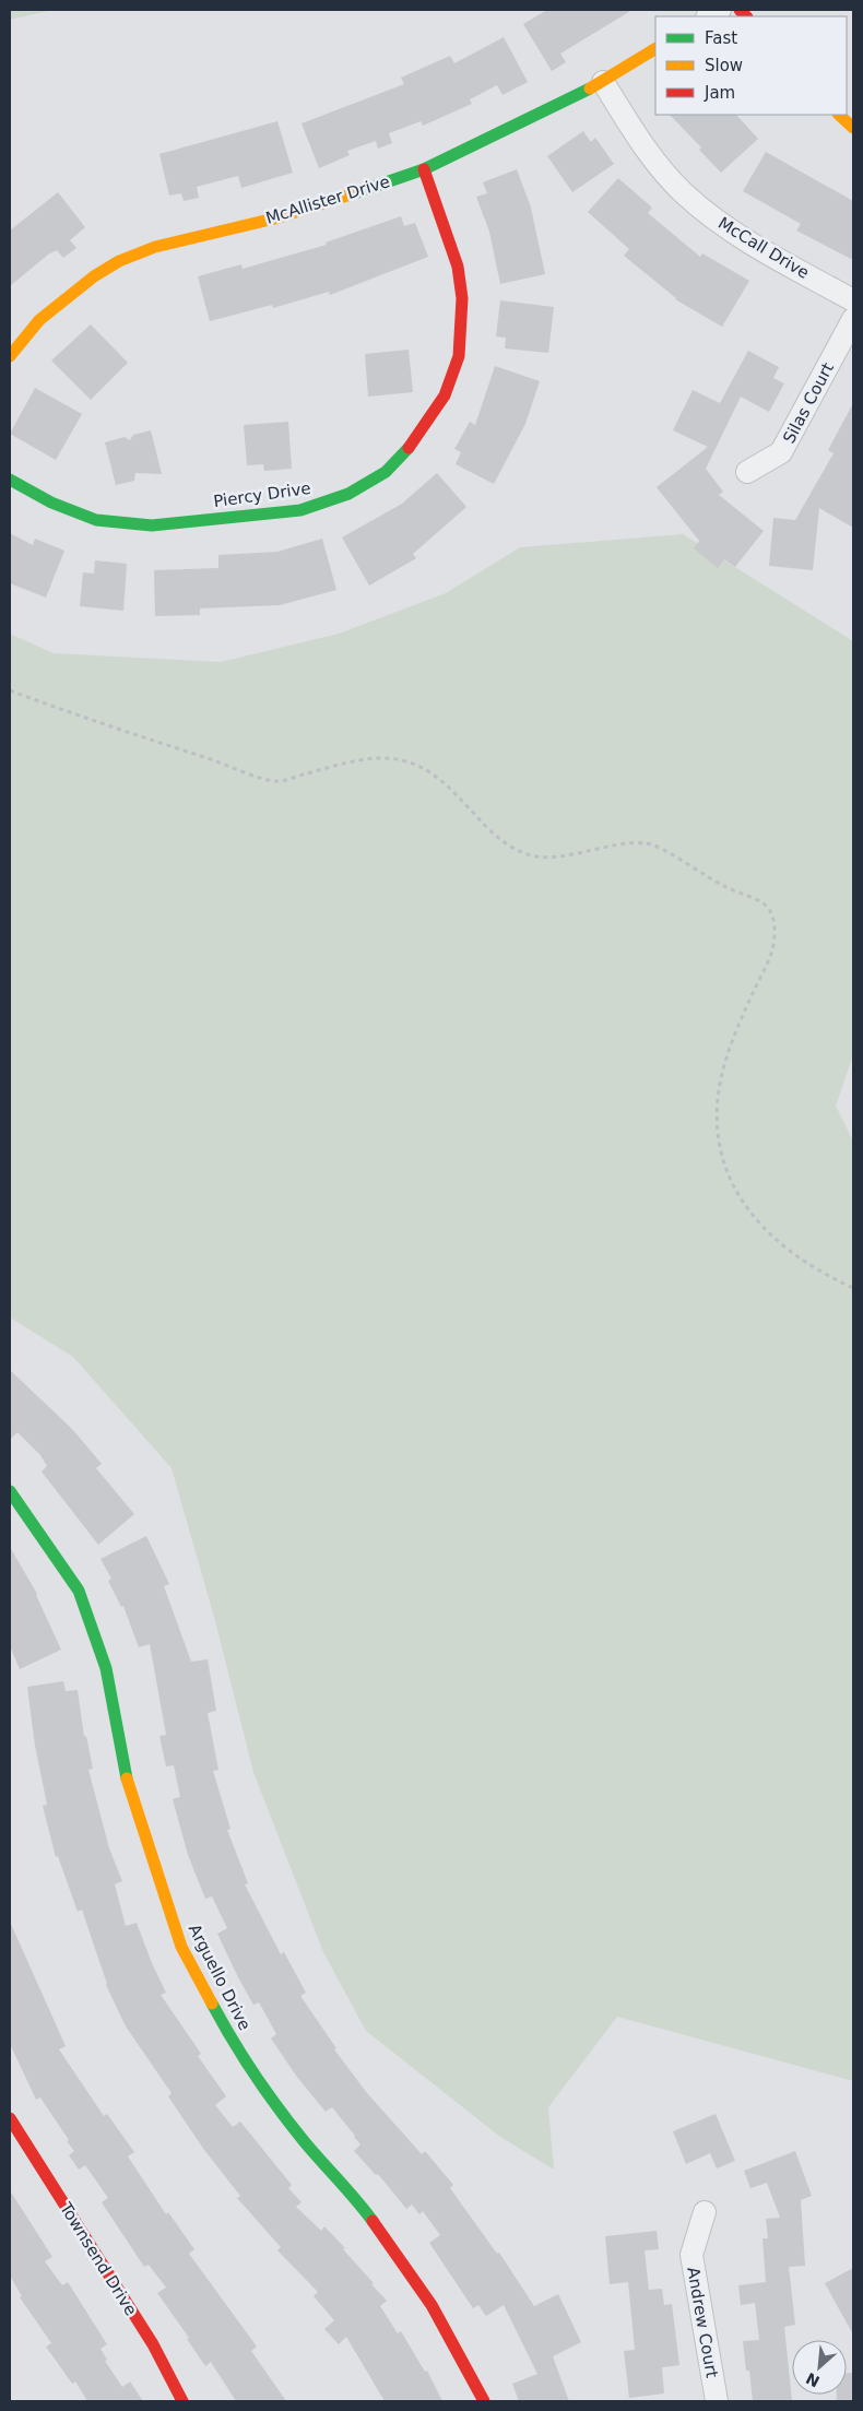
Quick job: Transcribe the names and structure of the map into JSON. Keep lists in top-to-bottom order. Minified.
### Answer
{"streets":{"street":["McAllister Drive","McCall Drive","Silas Court","Piercy Drive","Arguello Drive","Townsend Drive","Andrew Court"]},"crossings":[["McAllister Drive","McCall Drive"],["McAllister Drive","Piercy Drive"]],"legend":["Fast","Slow","Jam"],"north":"bottom left"}
